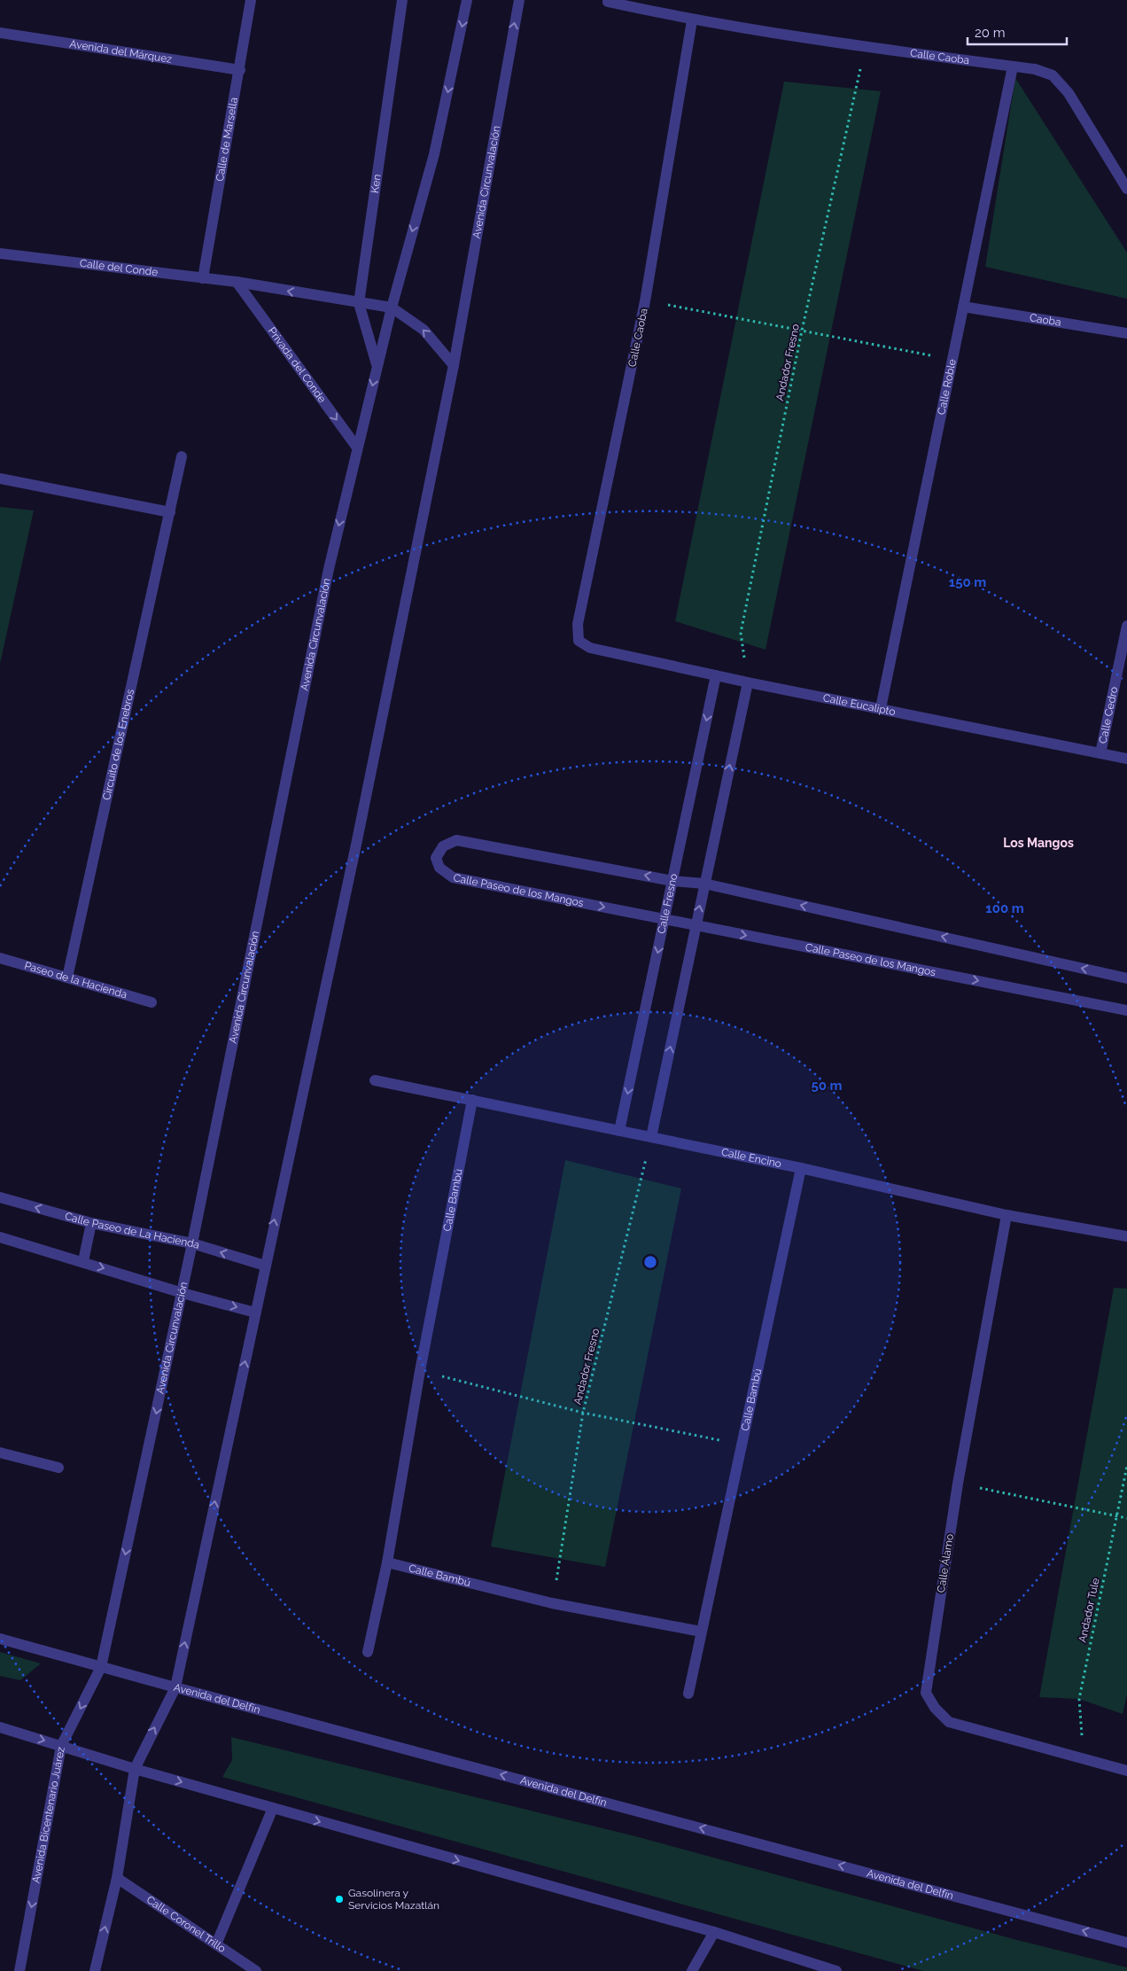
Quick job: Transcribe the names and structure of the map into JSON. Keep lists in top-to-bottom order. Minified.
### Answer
{"streets":{"street":["Avenida del Márquez","Calle Caoba","Calle de Marsella","Avenida Circunvalación","Ken","Calle del Conde","Caoba","Privada del Conde","Calle Roble","Calle Eucalipto","Calle Cedro","Circuito de los Enebros","Calle Paseo de los Mangos","Calle Fresno","Paseo de la Hacienda","Calle Encino","Calle Bambú","Calle Paseo de La Hacienda","Calle Álamo","Avenida del Delfín","Avenida Bicentenario Juárez","Calle Coronel Trillo"],"path":["Andador Fresno","Andador Tule"]},"crossings":[["Avenida del Márquez","Calle de Marsella"],["Calle Caoba","Andador Fresno"],["Calle Caoba","Calle Roble"],["Calle Caoba","Calle Eucalipto"],["Calle de Marsella","Calle del Conde"],["Avenida Circunvalación","Ken"],["Avenida Circunvalación","Privada del Conde"],["Avenida Circunvalación","Calle Paseo de La Hacienda"],["Avenida Circunvalación","Avenida del Delfín"],["Avenida Circunvalación","Avenida Bicentenario Juárez"],["Calle del Conde","Privada del Conde"],["Caoba","Calle Roble"],["Andador Fresno","Calle Eucalipto"],["Andador Fresno","Calle Encino"],["Andador Fresno","Calle Bambú"],["Calle Roble","Calle Eucalipto"],["Calle Eucalipto","Calle Cedro"],["Calle Eucalipto","Calle Fresno"],["Circuito de los Enebros","Paseo de la Hacienda"],["Calle Paseo de los Mangos","Calle Fresno"],["Calle Fresno","Calle Encino"],["Calle Encino","Calle Bambú"],["Calle Encino","Calle Álamo"],["Calle Álamo","Andador Tule"],["Avenida del Delfín","Avenida Bicentenario Juárez"]],"one_way":["Privada del Conde"],"districts":["Los Mangos"],"places":["Gasolinera y Servicios Mazatlán"],"scale_bar":"20 m","rings":["150 m","100 m","50 m"]}
